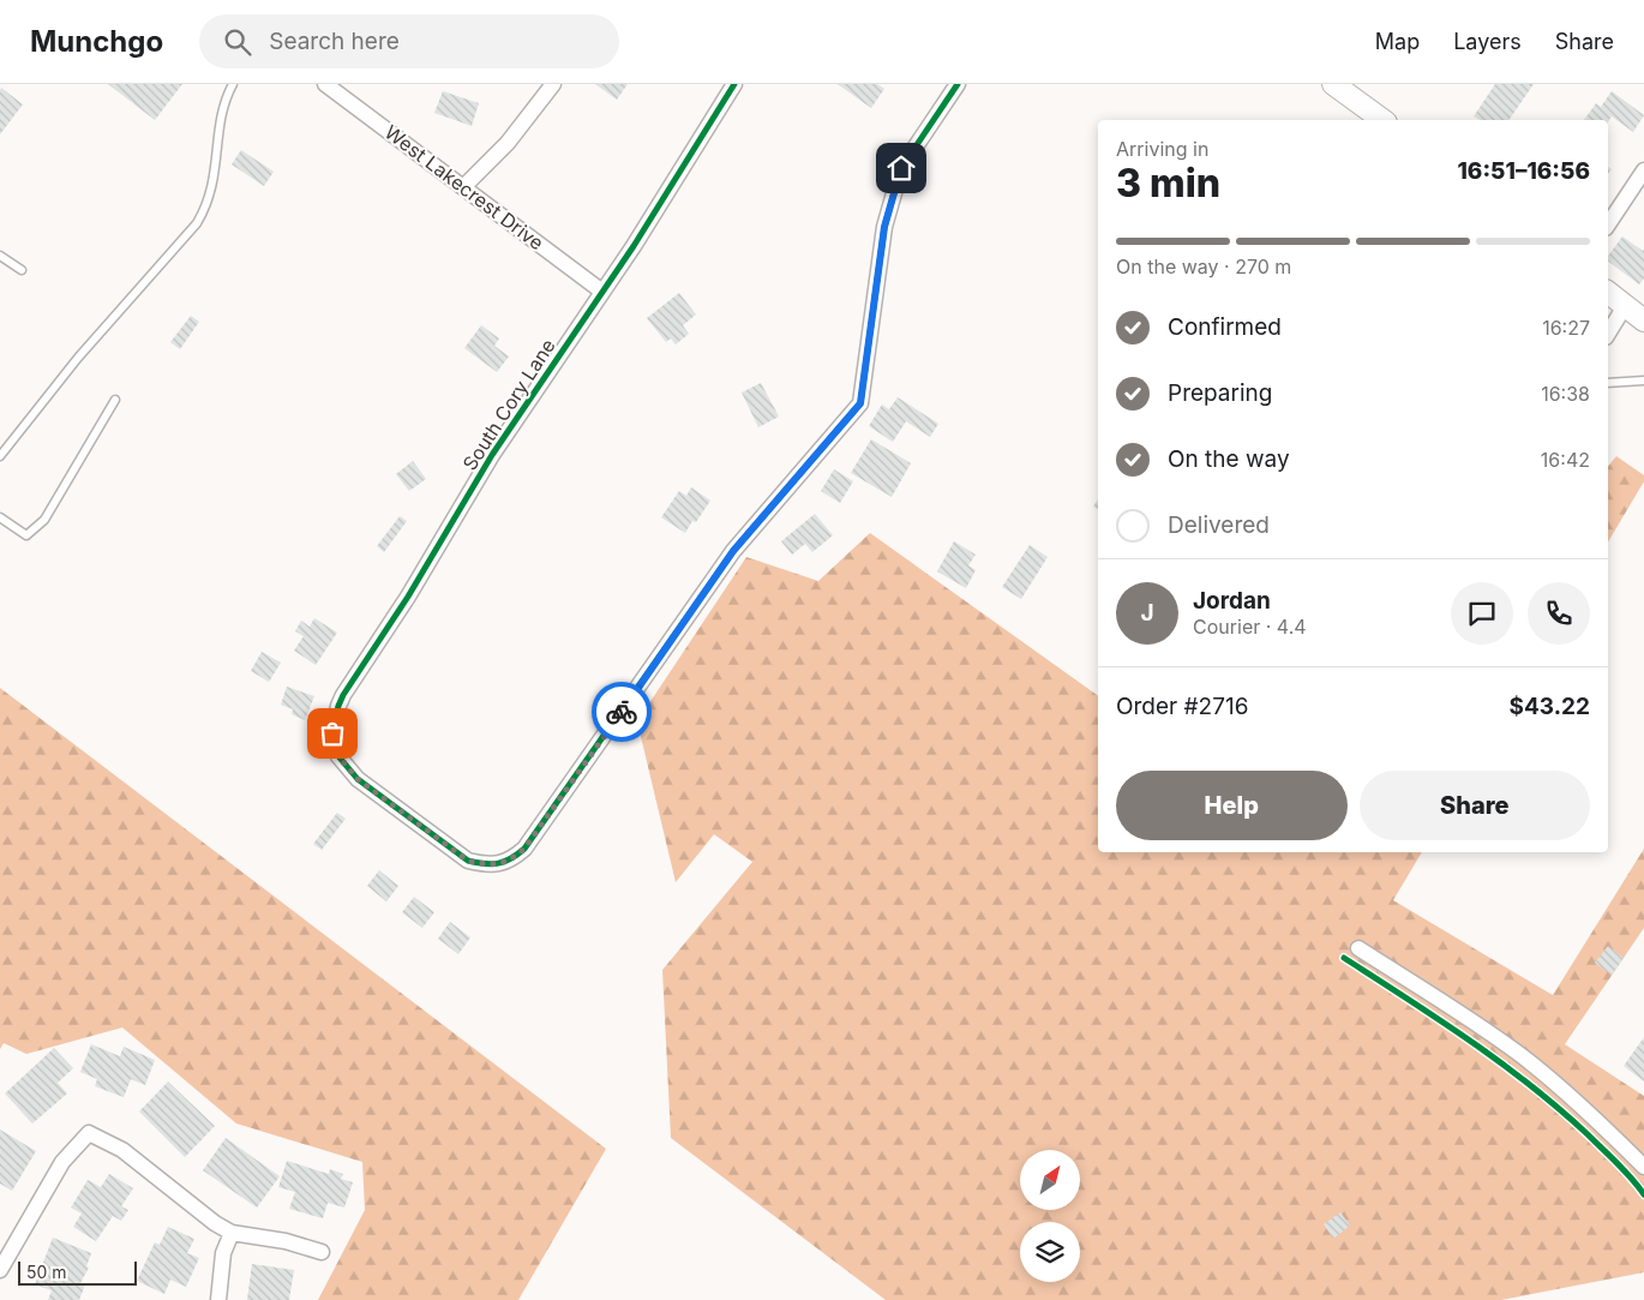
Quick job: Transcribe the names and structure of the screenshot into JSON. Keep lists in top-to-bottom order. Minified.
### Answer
{"streets":{"street":["West Lakecrest Drive","South Cory Lane"]},"crossings":[["West Lakecrest Drive","South Cory Lane"]],"scale_bar":"50 m","north":"top right","page":{"header":"Munchgo","search":"Search here","nav":["Map","Layers","Share"],"heading":["3 min","Arriving in","16:51–16:56"],"panel":["Jordan","Courier · 4.4","Order #2716","$43.22"],"bar":"On the way · 270 m","list":[["Confirmed","16:27"],["Preparing","16:38"],["On the way","16:42"],"Delivered"],"round":"J","buttons":["Help","Share"],"scale":"50 m"}}
